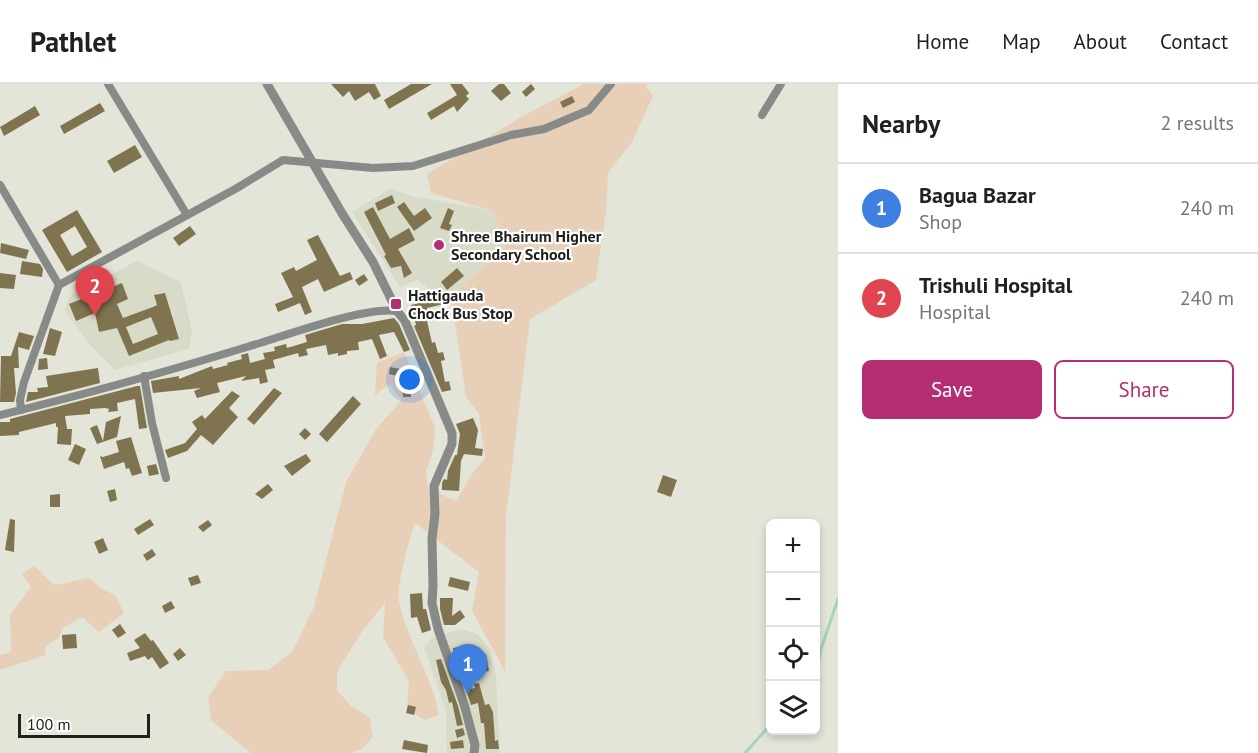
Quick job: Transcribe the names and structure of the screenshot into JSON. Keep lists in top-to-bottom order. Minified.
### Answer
{"places":{"other":["Shree Bhairum Higher Secondary School"],"transit":["Hattigauda Chock Bus Stop"]},"scale_bar":"100 m","page":{"header":"Pathlet","nav":["Home","Map","About","Contact"],"heading":["Nearby","2 results"],"list":[{"mark":"1","name":"Bagua Bazar","note":"Shop","value":"240 m"},{"mark":"2","name":"Trishuli Hospital","note":"Hospital","value":"240 m"}],"pins":["2","1"],"buttons":["Save","Share"],"map_buttons":["+","−"],"scale":"100 m"}}
